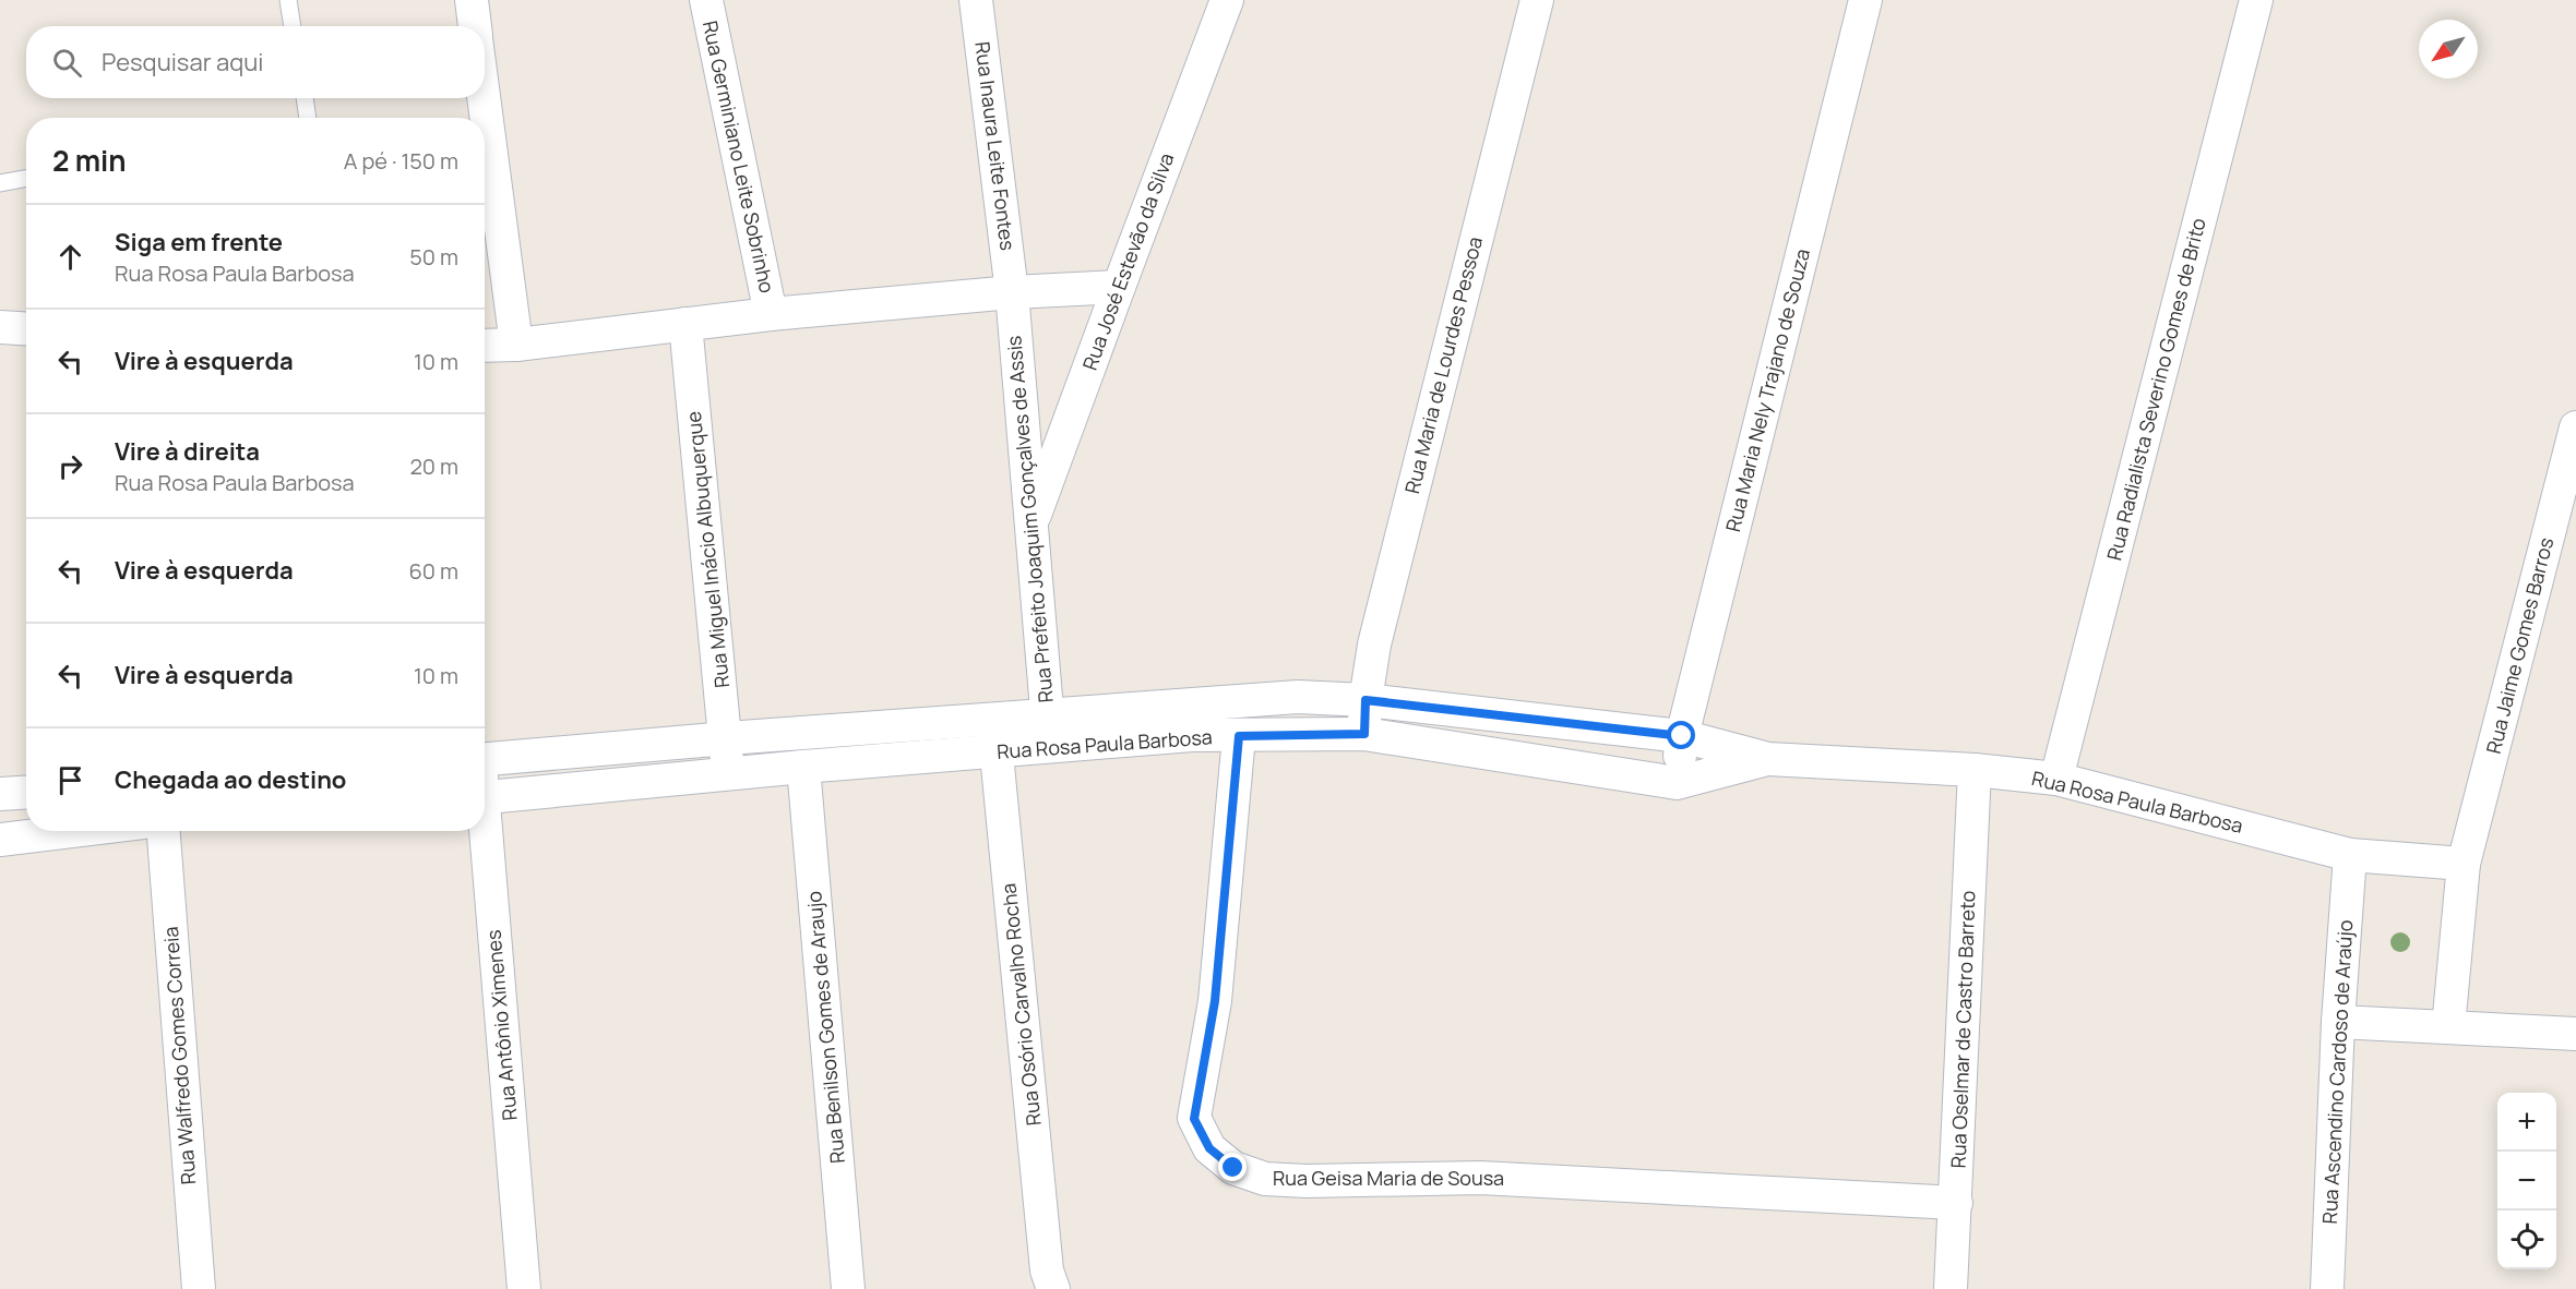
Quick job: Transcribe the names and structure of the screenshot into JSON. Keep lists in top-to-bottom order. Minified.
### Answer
{"streets":{"street":["Rua Inaura Leite Fontes","Rua Germiniano Leite Sobrinho","Rua José Estevão da Silva","Rua Maria de Lourdes Pessoa","Rua Radialista Severino Gomes de Brito","Rua Maria Nely Trajano de Souza","Rua Prefeito Joaquim Gonçalves de Assis","Rua Miguel Inácio Albuquerque","Rua Jaime Gomes Barros","Rua Rosa Paula Barbosa","Rua Osório Carvalho Rocha","Rua Antônio Ximenes","Rua Benilson Gomes de Araujo","Rua Oselmar de Castro Barreto","Rua Walfredo Gomes Correia","Rua Ascendino Cardoso de Araújo","Rua Geisa Maria de Sousa"]},"crossings":[["Rua Inaura Leite Fontes","Rua Prefeito Joaquim Gonçalves de Assis"],["Rua José Estevão da Silva","Rua Prefeito Joaquim Gonçalves de Assis"],["Rua Maria de Lourdes Pessoa","Rua Rosa Paula Barbosa"],["Rua Radialista Severino Gomes de Brito","Rua Rosa Paula Barbosa"],["Rua Maria Nely Trajano de Souza","Rua Rosa Paula Barbosa"],["Rua Prefeito Joaquim Gonçalves de Assis","Rua Rosa Paula Barbosa"],["Rua Miguel Inácio Albuquerque","Rua Rosa Paula Barbosa"],["Rua Jaime Gomes Barros","Rua Rosa Paula Barbosa"],["Rua Rosa Paula Barbosa","Rua Osório Carvalho Rocha"],["Rua Rosa Paula Barbosa","Rua Benilson Gomes de Araujo"],["Rua Rosa Paula Barbosa","Rua Oselmar de Castro Barreto"],["Rua Rosa Paula Barbosa","Rua Ascendino Cardoso de Araújo"],["Rua Rosa Paula Barbosa","Rua Geisa Maria de Sousa"],["Rua Oselmar de Castro Barreto","Rua Geisa Maria de Sousa"]],"north":"bottom left","page":{"search":"Pesquisar aqui","heading":["2 min","A pé · 150 m"],"list":[["Siga em frente","Rua Rosa Paula Barbosa","50 m"],["Vire à esquerda","10 m"],["Vire à direita","Rua Rosa Paula Barbosa","20 m"],["Vire à esquerda","60 m"],["Vire à esquerda","10 m"],"Chegada ao destino"],"map_buttons":["+","−"]}}
